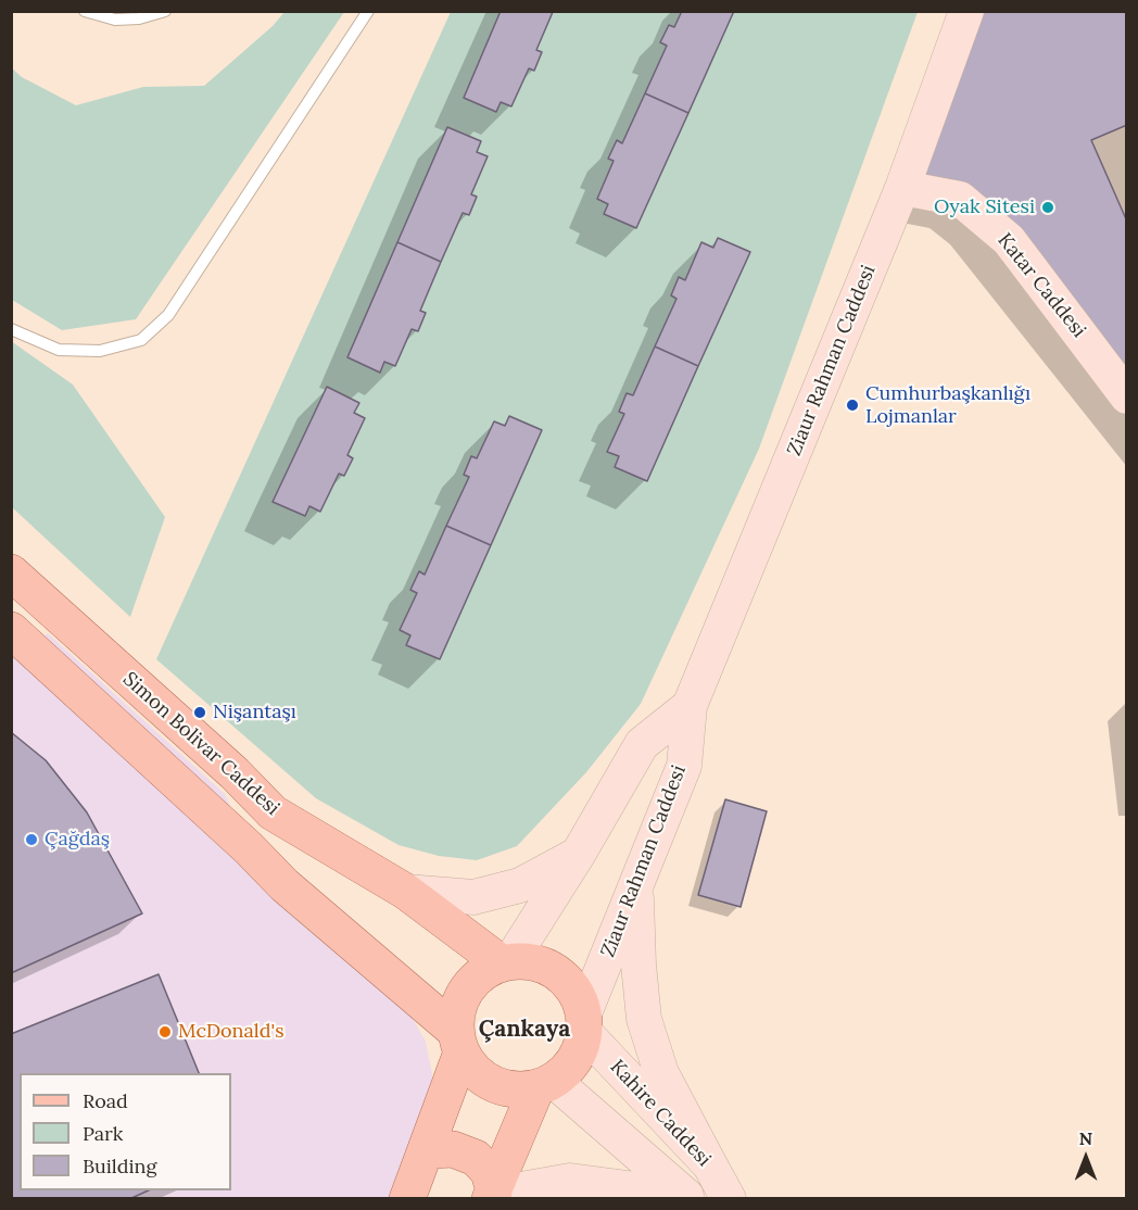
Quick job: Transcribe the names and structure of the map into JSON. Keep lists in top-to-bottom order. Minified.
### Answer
{"streets":{"main road":["Katar Caddesi","Ziaur Rahman Caddesi","Simon Bolivar Caddesi","Kahire Caddesi"]},"crossings":[["Katar Caddesi","Ziaur Rahman Caddesi"],["Ziaur Rahman Caddesi","Simon Bolivar Caddesi"],["Ziaur Rahman Caddesi","Kahire Caddesi"],["Simon Bolivar Caddesi","Kahire Caddesi"]],"districts":["Çankaya"],"places":["Oyak Sitesi","Cumhurbaşkanlığı Lojmanlar","Nişantaşı","Çağdaş","McDonald's"],"legend":["Road","Park","Building"],"north":"top"}
